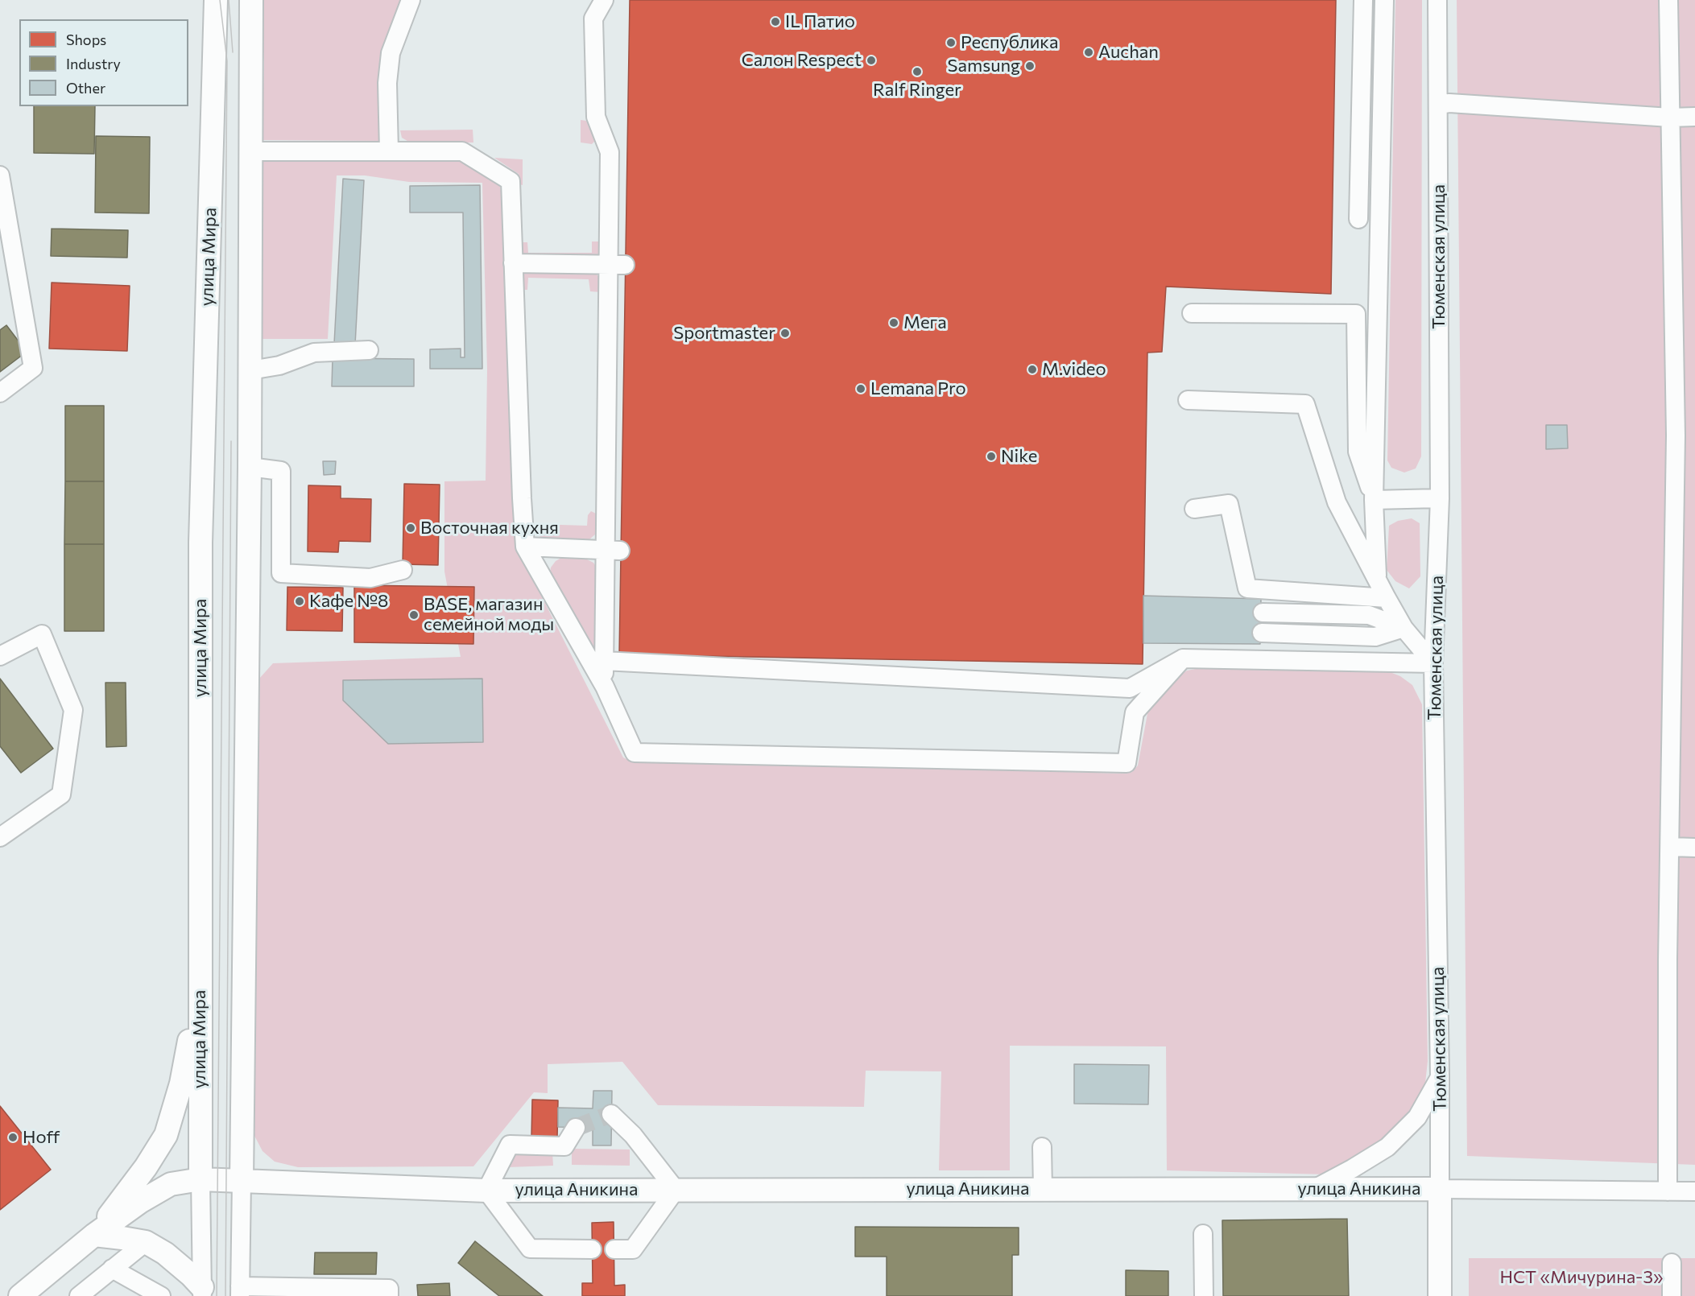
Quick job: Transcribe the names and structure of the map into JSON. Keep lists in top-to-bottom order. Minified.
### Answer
{"streets":{"main road":["улица Мира","Тюменская улица","улица Аникина"]},"crossings":[["улица Мира","улица Аникина"],["Тюменская улица","улица Аникина"]],"parks":["НСТ «Мичурина-3»"],"places":["IL Патио","Республика","Auchan","Салон Respect","Samsung","Ralf Ringer","Мега","Sportmaster","M.video","Lemana Pro","Nike","Восточная кухня","Кафе №8","BASE, магазин семейной моды","Hoff"],"legend":["Shops","Industry","Other"]}
